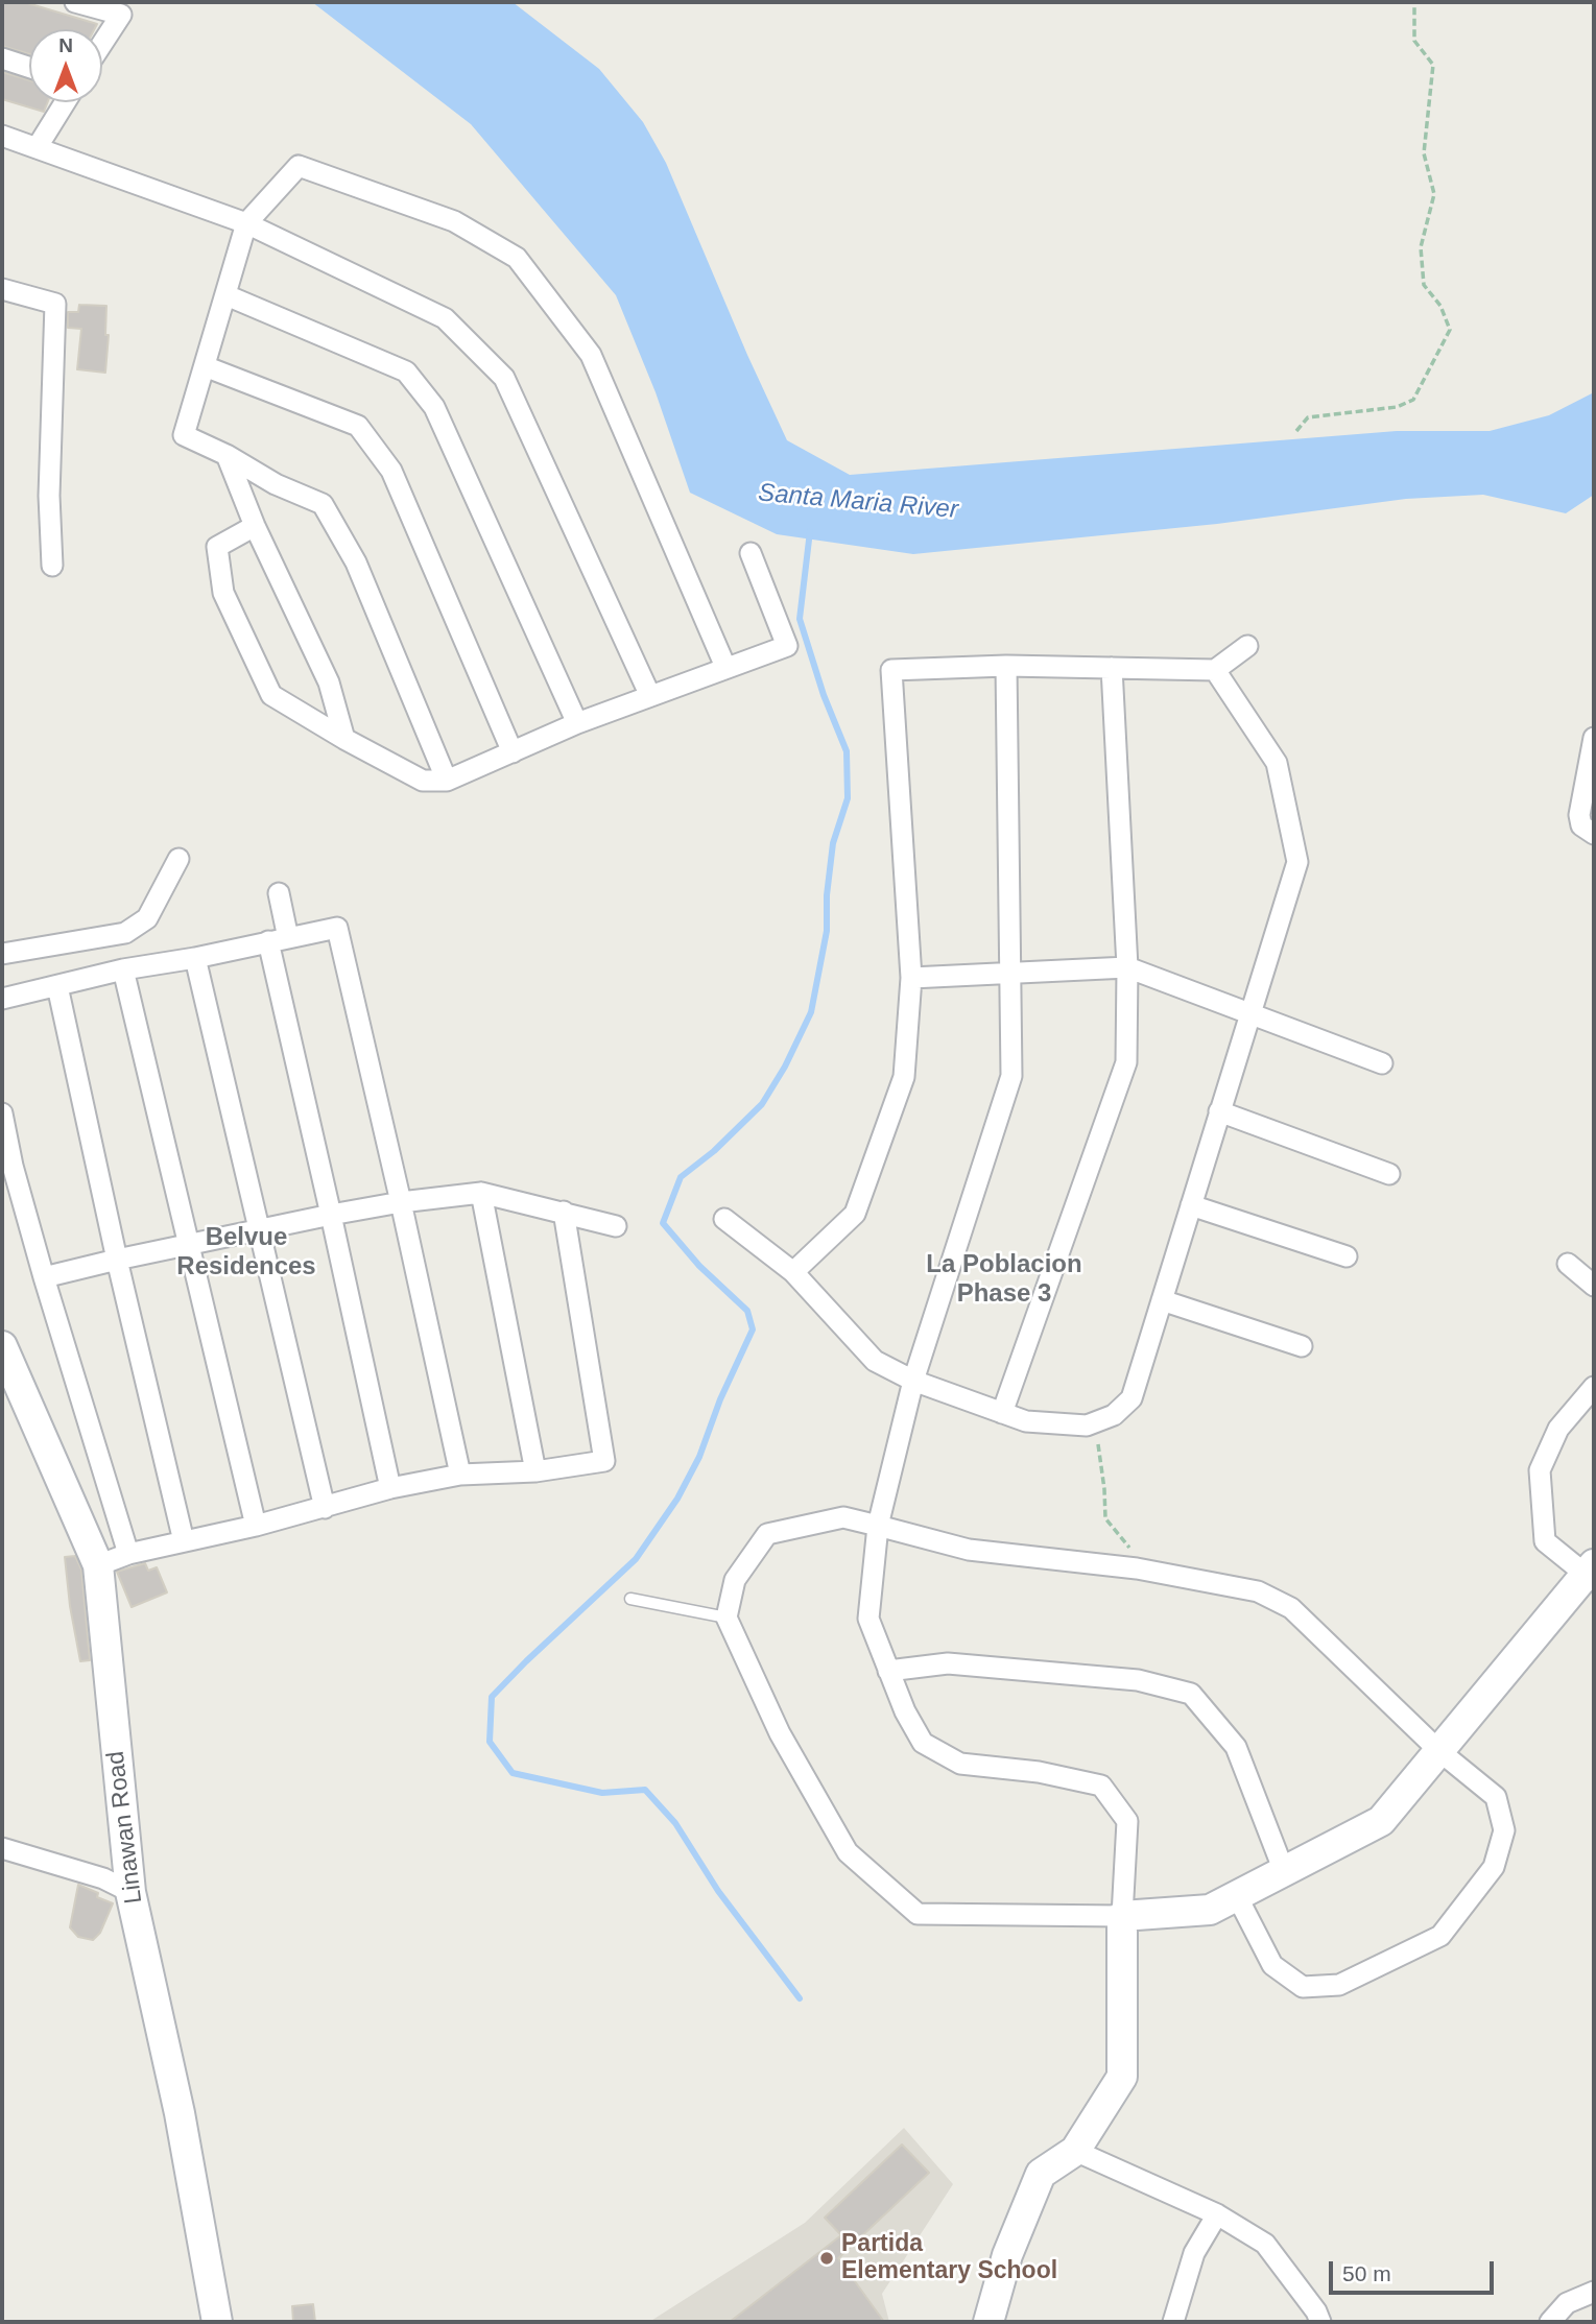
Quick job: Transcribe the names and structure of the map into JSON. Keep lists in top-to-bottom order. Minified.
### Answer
{"streets":{"street":["Linawan Road"]},"districts":["Belvue Residences","La Poblacion Phase 3"],"water":["Santa Maria River"],"places":["Partida Elementary School"],"scale_bar":"50 m","north":"top"}
